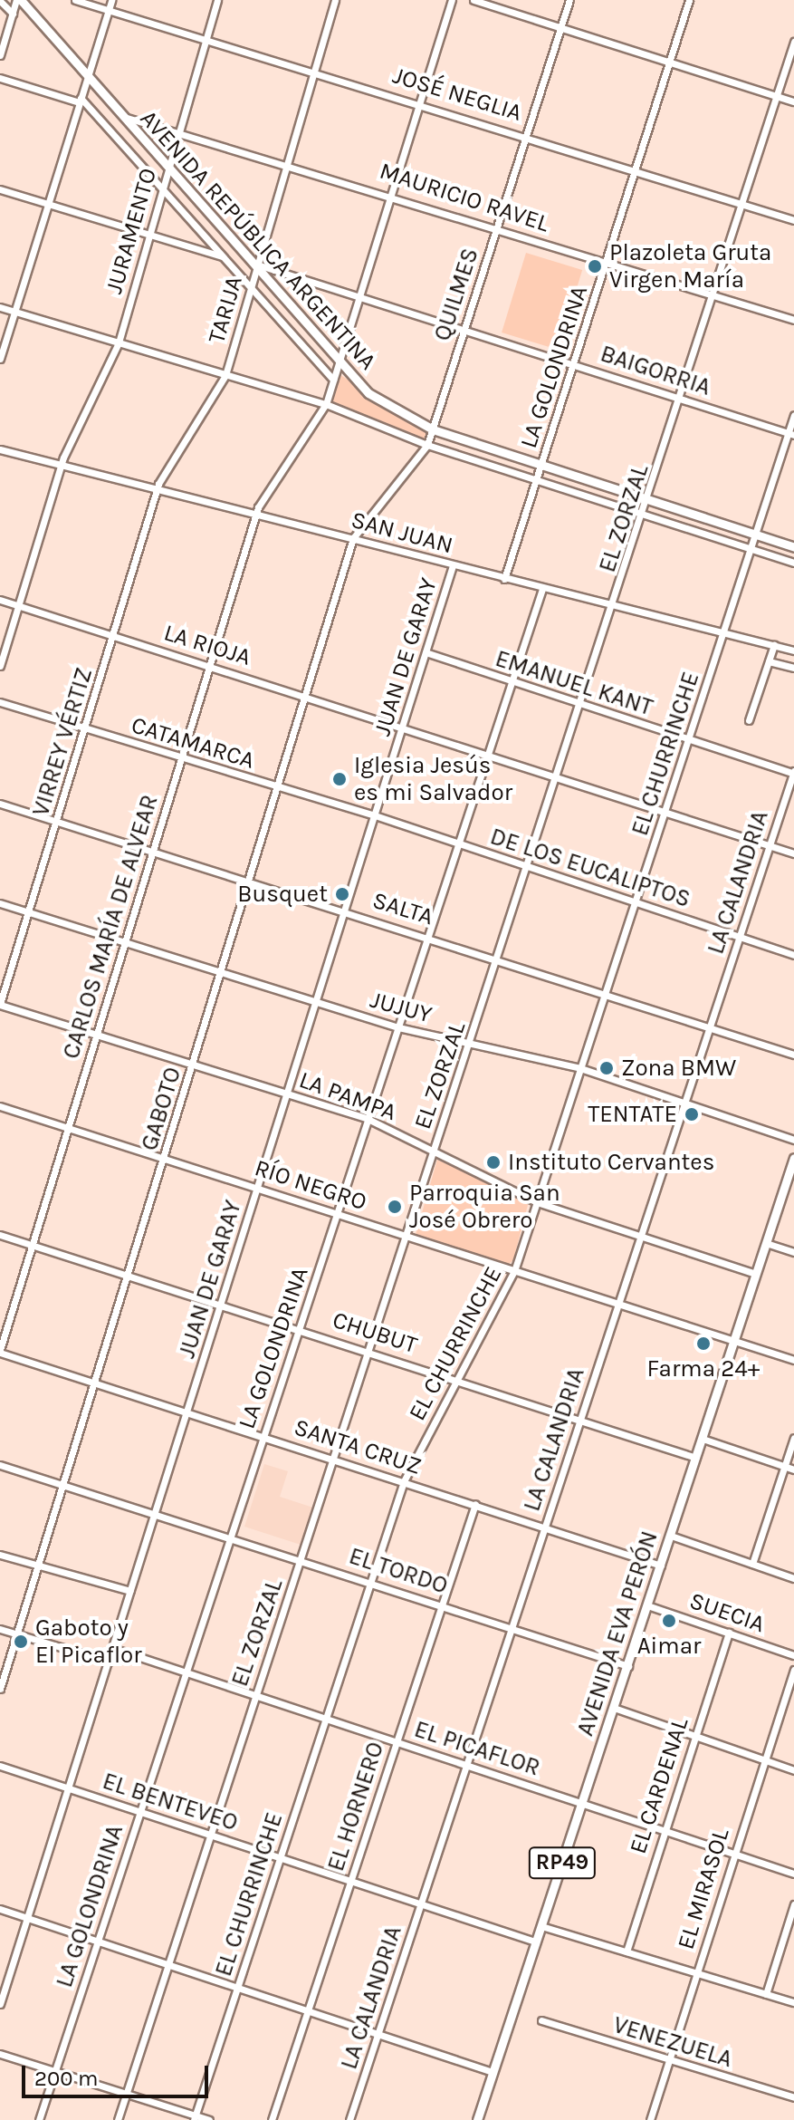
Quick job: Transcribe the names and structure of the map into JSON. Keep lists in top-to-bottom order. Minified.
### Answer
{"streets":{"main road":["AVENIDA REPÚBLICA ARGENTINA","AVENIDA EVA PERÓN","RP49"],"street":["JOSÉ NEGLIA","MAURICIO RAVEL","JURAMENTO","QUILMES","TARIJA","LA GOLONDRINA","BAIGORRIA","EL ZORZAL","SAN JUAN","LA RIOJA","JUAN DE GARAY","EMANUEL KANT","VIRREY VÉRTIZ","CATAMARCA","EL CHURRINCHE","DE LOS EUCALIPTOS","LA CALANDRIA","SALTA","CARLOS MARÍA DE ALVEAR","JUJUY","LA PAMPA","GABOTO","RÍO NEGRO","CHUBUT","SANTA CRUZ","EL TORDO","SUECIA","EL PICAFLOR","EL CARDENAL","EL BENTEVEO","EL HORNERO","EL MIRASOL","VENEZUELA"]},"crossings":[["JOSÉ NEGLIA","JURAMENTO"],["JOSÉ NEGLIA","QUILMES"],["JOSÉ NEGLIA","TARIJA"],["JOSÉ NEGLIA","LA GOLONDRINA"],["JOSÉ NEGLIA","EL ZORZAL"],["JOSÉ NEGLIA","CARLOS MARÍA DE ALVEAR"],["MAURICIO RAVEL","JURAMENTO"],["MAURICIO RAVEL","AVENIDA REPÚBLICA ARGENTINA"],["MAURICIO RAVEL","QUILMES"],["MAURICIO RAVEL","TARIJA"],["MAURICIO RAVEL","LA GOLONDRINA"],["MAURICIO RAVEL","EL ZORZAL"],["MAURICIO RAVEL","CARLOS MARÍA DE ALVEAR"],["JURAMENTO","AVENIDA REPÚBLICA ARGENTINA"],["JURAMENTO","SAN JUAN"],["JURAMENTO","LA RIOJA"],["AVENIDA REPÚBLICA ARGENTINA","QUILMES"],["AVENIDA REPÚBLICA ARGENTINA","TARIJA"],["AVENIDA REPÚBLICA ARGENTINA","LA GOLONDRINA"],["AVENIDA REPÚBLICA ARGENTINA","BAIGORRIA"],["AVENIDA REPÚBLICA ARGENTINA","EL ZORZAL"],["AVENIDA REPÚBLICA ARGENTINA","EL CHURRINCHE"],["AVENIDA REPÚBLICA ARGENTINA","CARLOS MARÍA DE ALVEAR"],["QUILMES","BAIGORRIA"],["QUILMES","SAN JUAN"],["QUILMES","GABOTO"],["TARIJA","BAIGORRIA"],["TARIJA","SAN JUAN"],["TARIJA","VIRREY VÉRTIZ"],["LA GOLONDRINA","BAIGORRIA"],["LA GOLONDRINA","SAN JUAN"],["LA GOLONDRINA","LA RIOJA"],["LA GOLONDRINA","EMANUEL KANT"],["LA GOLONDRINA","DE LOS EUCALIPTOS"],["LA GOLONDRINA","SALTA"],["LA GOLONDRINA","JUJUY"],["LA GOLONDRINA","LA PAMPA"],["LA GOLONDRINA","RÍO NEGRO"],["LA GOLONDRINA","CHUBUT"],["LA GOLONDRINA","SANTA CRUZ"],["LA GOLONDRINA","EL TORDO"],["LA GOLONDRINA","EL PICAFLOR"],["LA GOLONDRINA","EL BENTEVEO"],["BAIGORRIA","EL ZORZAL"],["BAIGORRIA","EL CHURRINCHE"],["BAIGORRIA","CARLOS MARÍA DE ALVEAR"],["EL ZORZAL","SAN JUAN"],["EL ZORZAL","LA RIOJA"],["EL ZORZAL","EMANUEL KANT"],["EL ZORZAL","DE LOS EUCALIPTOS"],["EL ZORZAL","SALTA"],["EL ZORZAL","JUJUY"],["EL ZORZAL","LA PAMPA"],["EL ZORZAL","RÍO NEGRO"],["EL ZORZAL","CHUBUT"],["EL ZORZAL","SANTA CRUZ"],["EL ZORZAL","EL TORDO"],["EL ZORZAL","EL PICAFLOR"],["EL ZORZAL","EL BENTEVEO"],["SAN JUAN","JUAN DE GARAY"],["SAN JUAN","VIRREY VÉRTIZ"],["SAN JUAN","EL CHURRINCHE"],["SAN JUAN","CARLOS MARÍA DE ALVEAR"],["SAN JUAN","GABOTO"],["LA RIOJA","JUAN DE GARAY"],["LA RIOJA","VIRREY VÉRTIZ"],["LA RIOJA","EL CHURRINCHE"],["LA RIOJA","LA CALANDRIA"],["LA RIOJA","CARLOS MARÍA DE ALVEAR"],["LA RIOJA","GABOTO"],["JUAN DE GARAY","EMANUEL KANT"],["JUAN DE GARAY","CATAMARCA"],["JUAN DE GARAY","DE LOS EUCALIPTOS"],["JUAN DE GARAY","SALTA"],["JUAN DE GARAY","JUJUY"],["JUAN DE GARAY","LA PAMPA"],["JUAN DE GARAY","RÍO NEGRO"],["JUAN DE GARAY","CHUBUT"],["JUAN DE GARAY","SANTA CRUZ"],["JUAN DE GARAY","EL TORDO"],["JUAN DE GARAY","EL PICAFLOR"],["JUAN DE GARAY","EL BENTEVEO"],["EMANUEL KANT","EL CHURRINCHE"],["EMANUEL KANT","LA CALANDRIA"],["VIRREY VÉRTIZ","CATAMARCA"],["VIRREY VÉRTIZ","SALTA"],["VIRREY VÉRTIZ","JUJUY"],["VIRREY VÉRTIZ","LA PAMPA"],["CATAMARCA","DE LOS EUCALIPTOS"],["CATAMARCA","CARLOS MARÍA DE ALVEAR"],["CATAMARCA","GABOTO"],["EL CHURRINCHE","DE LOS EUCALIPTOS"],["EL CHURRINCHE","SALTA"],["EL CHURRINCHE","JUJUY"],["EL CHURRINCHE","LA PAMPA"],["EL CHURRINCHE","RÍO NEGRO"],["EL CHURRINCHE","CHUBUT"],["EL CHURRINCHE","SANTA CRUZ"],["EL CHURRINCHE","EL TORDO"],["EL CHURRINCHE","EL PICAFLOR"],["EL CHURRINCHE","EL BENTEVEO"],["DE LOS EUCALIPTOS","LA CALANDRIA"],["LA CALANDRIA","SALTA"],["LA CALANDRIA","JUJUY"],["LA CALANDRIA","LA PAMPA"],["LA CALANDRIA","RÍO NEGRO"],["LA CALANDRIA","CHUBUT"],["LA CALANDRIA","SANTA CRUZ"],["LA CALANDRIA","EL TORDO"],["LA CALANDRIA","EL PICAFLOR"],["LA CALANDRIA","EL BENTEVEO"],["SALTA","CARLOS MARÍA DE ALVEAR"],["SALTA","GABOTO"],["CARLOS MARÍA DE ALVEAR","JUJUY"],["CARLOS MARÍA DE ALVEAR","LA PAMPA"],["CARLOS MARÍA DE ALVEAR","RÍO NEGRO"],["CARLOS MARÍA DE ALVEAR","CHUBUT"],["CARLOS MARÍA DE ALVEAR","SANTA CRUZ"],["JUJUY","GABOTO"],["LA PAMPA","GABOTO"],["LA PAMPA","AVENIDA EVA PERÓN"],["GABOTO","RÍO NEGRO"],["GABOTO","CHUBUT"],["GABOTO","SANTA CRUZ"],["GABOTO","EL TORDO"],["RÍO NEGRO","AVENIDA EVA PERÓN"],["CHUBUT","AVENIDA EVA PERÓN"],["SANTA CRUZ","AVENIDA EVA PERÓN"],["SANTA CRUZ","EL HORNERO"],["EL TORDO","AVENIDA EVA PERÓN"],["EL TORDO","EL HORNERO"],["SUECIA","AVENIDA EVA PERÓN"],["SUECIA","EL CARDENAL"],["AVENIDA EVA PERÓN","EL PICAFLOR"],["AVENIDA EVA PERÓN","EL BENTEVEO"],["EL PICAFLOR","EL CARDENAL"],["EL PICAFLOR","EL HORNERO"],["EL PICAFLOR","EL MIRASOL"],["EL BENTEVEO","EL HORNERO"],["EL MIRASOL","VENEZUELA"]],"places":["Plazoleta Gruta Virgen María","Iglesia Jesús es mi Salvador","Busquet","Zona BMW","TENTATE","Instituto Cervantes","Parroquia San José Obrero","Farma 24+","Aimar","Gaboto y El Picaflor"],"scale_bar":"200 m"}
